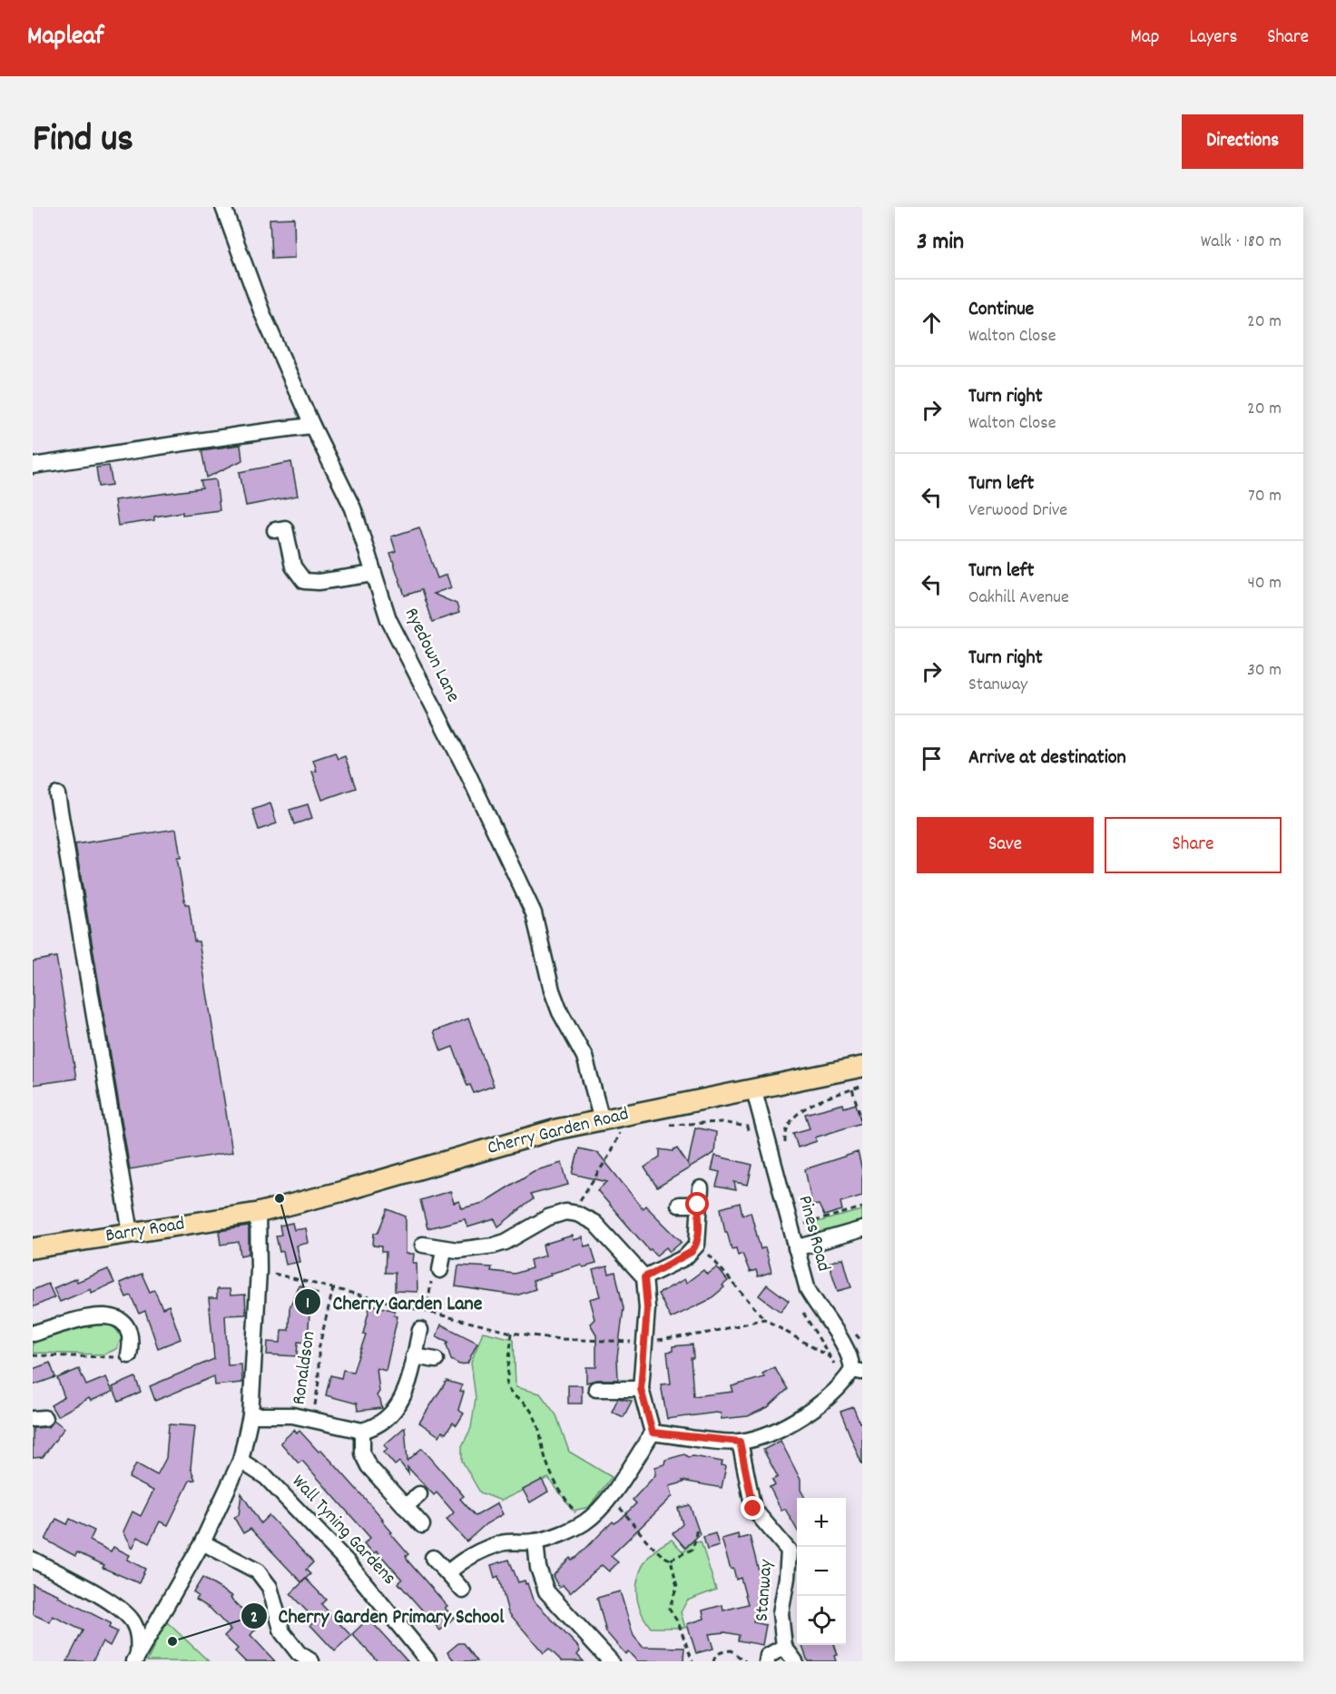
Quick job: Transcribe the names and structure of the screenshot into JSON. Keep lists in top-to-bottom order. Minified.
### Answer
{"streets":{"main road":["Cherry Garden Road","Barry Road"],"street":["Ryedown Lane","Pines Road","Wall Tyning Gardens","Stanway"],"path":["Ronaldson"]},"crossings":[["Ryedown Lane","Cherry Garden Road"],["Cherry Garden Road","Barry Road"],["Cherry Garden Road","Pines Road"]],"places":["Cherry Garden Lane","Cherry Garden Primary School"],"page":{"header":"Mapleaf","nav":["Map","Layers","Share"],"title":"Find us","buttons":["Directions",["Save","Share"]],"heading":["3 min","Walk · 180 m"],"list":[["Continue","Walton Close","20 m"],["Turn right","Walton Close","20 m"],["Turn left","Verwood Drive","70 m"],["Turn left","Oakhill Avenue","40 m"],["Turn right","Stanway","30 m"],"Arrive at destination"],"map_buttons":["+","−"]}}
